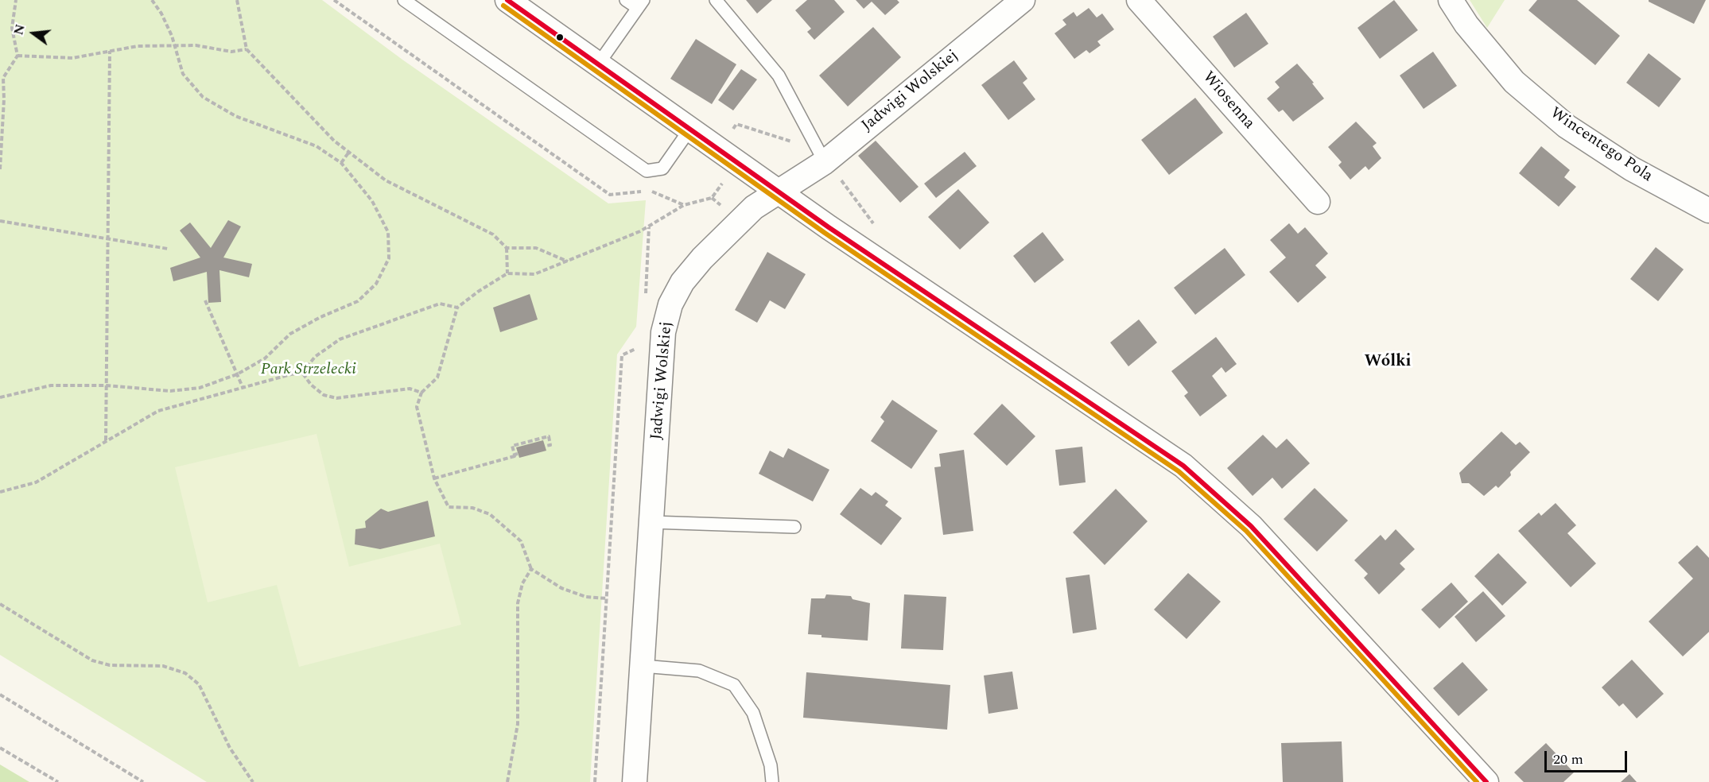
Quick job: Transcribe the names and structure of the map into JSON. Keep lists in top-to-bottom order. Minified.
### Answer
{"streets":{"street":["Jadwigi Wolskiej","Wiosenna","Wincentego Pola"]},"districts":["Wólki"],"parks":["Park Strzelecki"],"scale_bar":"20 m","north":"left"}
